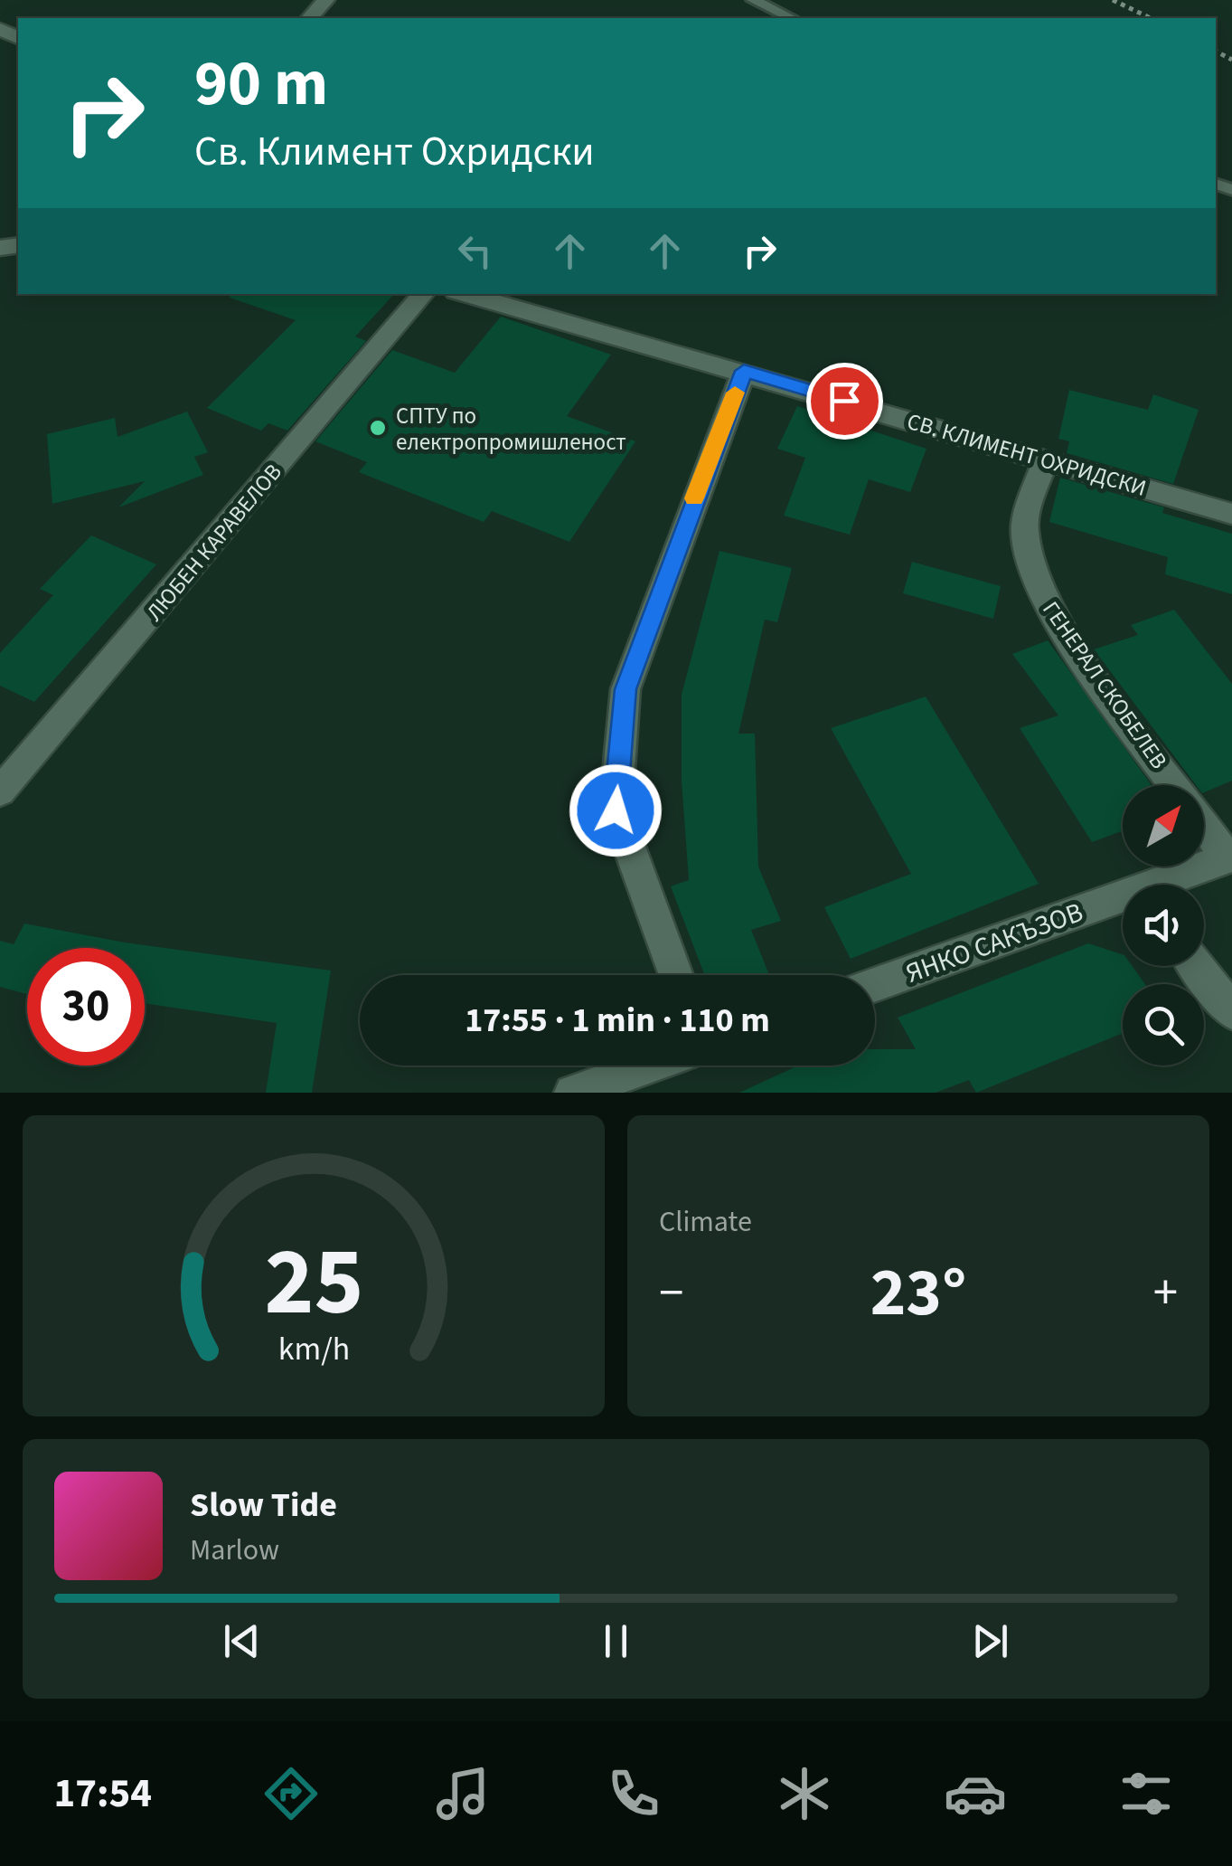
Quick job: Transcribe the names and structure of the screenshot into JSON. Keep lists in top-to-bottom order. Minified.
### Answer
{"streets":{"street":["СВ. КЛИМЕНТ ОХРИДСКИ","ЛЮБЕН КАРАВЕЛОВ","ГЕНЕРАЛ СКОБЕЛЕВ","ЯНКО САКЪЗОВ"]},"crossings":[["СВ. КЛИМЕНТ ОХРИДСКИ","ГЕНЕРАЛ СКОБЕЛЕВ"],["ГЕНЕРАЛ СКОБЕЛЕВ","ЯНКО САКЪЗОВ"]],"places":["СПТУ по електропромишленост"],"north":"top right","page":{"turn":["90 m","Св. Климент Охридски"],"limit":"30","trip":"17:55 · 1 min · 110 m","tile":"Climate","heat":["−","23°","+"],"song":["Slow Tide","Marlow"],"tabs":"17:54","gauge":["25","km/h"]}}
